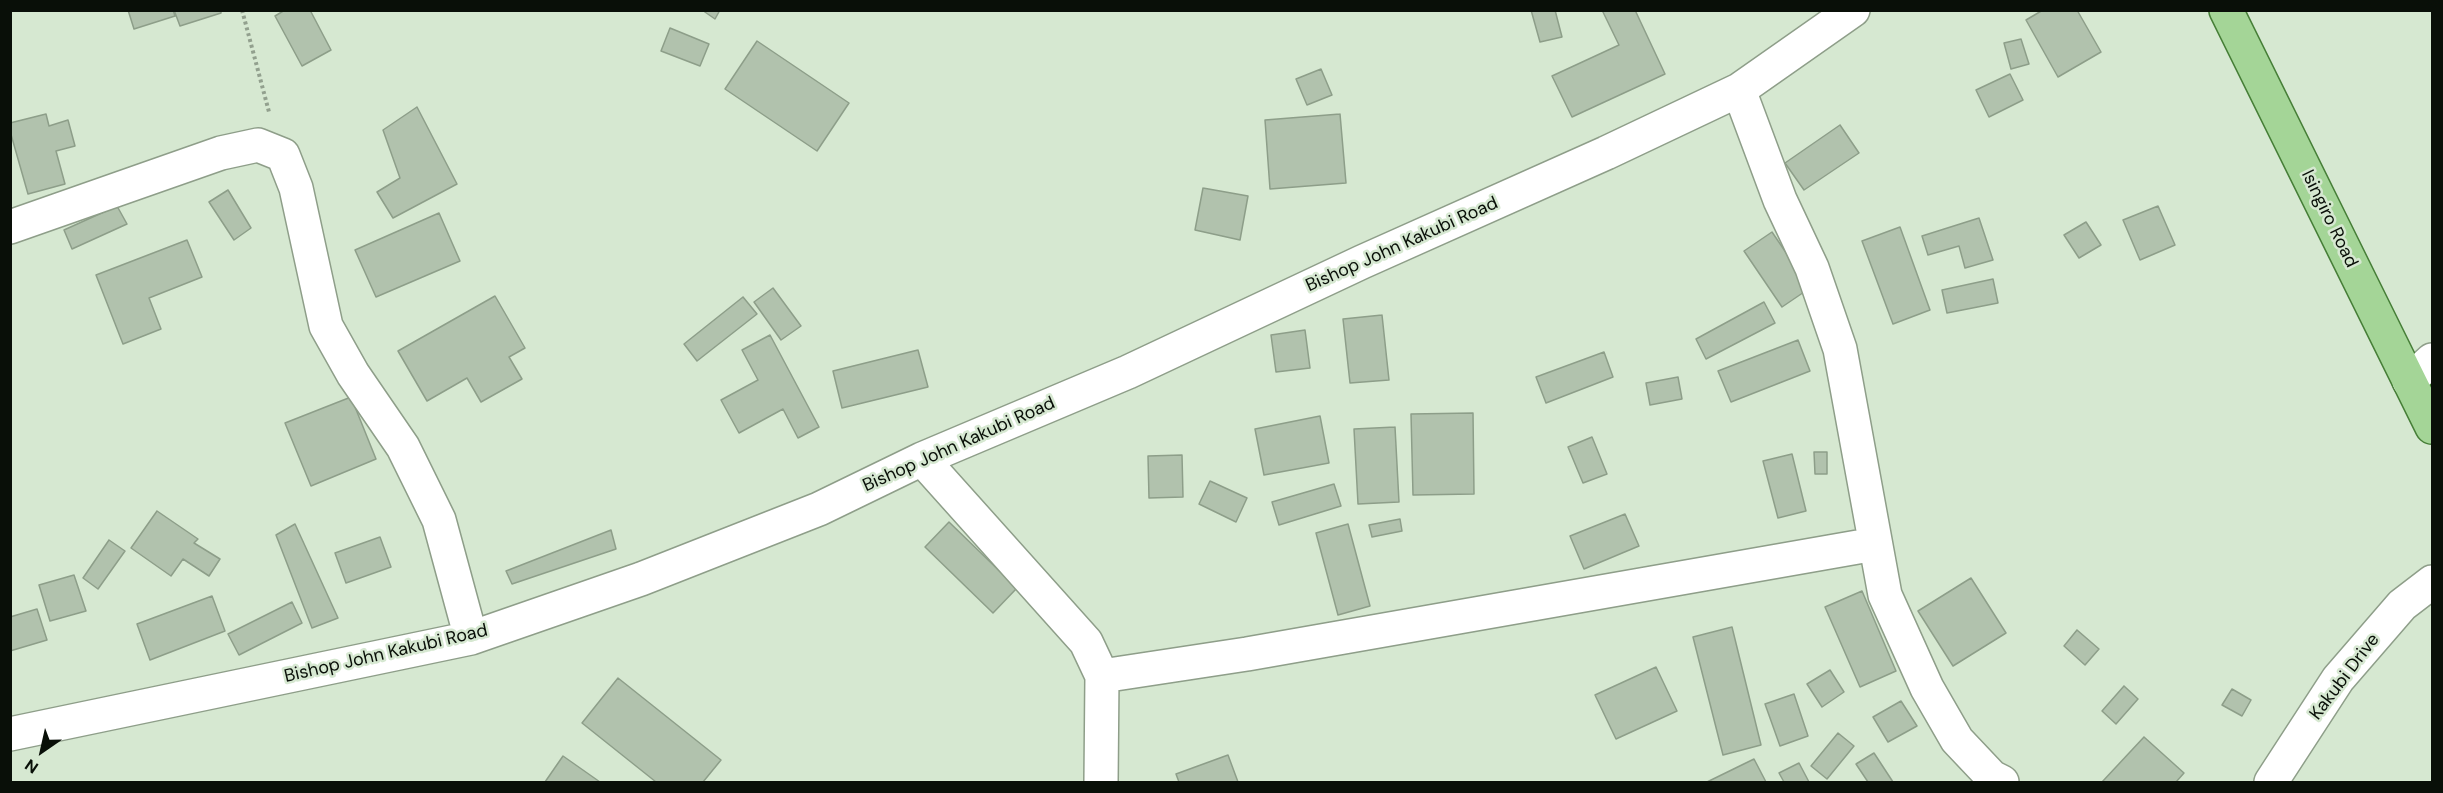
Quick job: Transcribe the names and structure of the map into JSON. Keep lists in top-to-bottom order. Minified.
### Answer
{"streets":{"main road":["Isingiro Road"],"street":["Bishop John Kakubi Road","Kakubi Drive"]},"north":"bottom left"}
